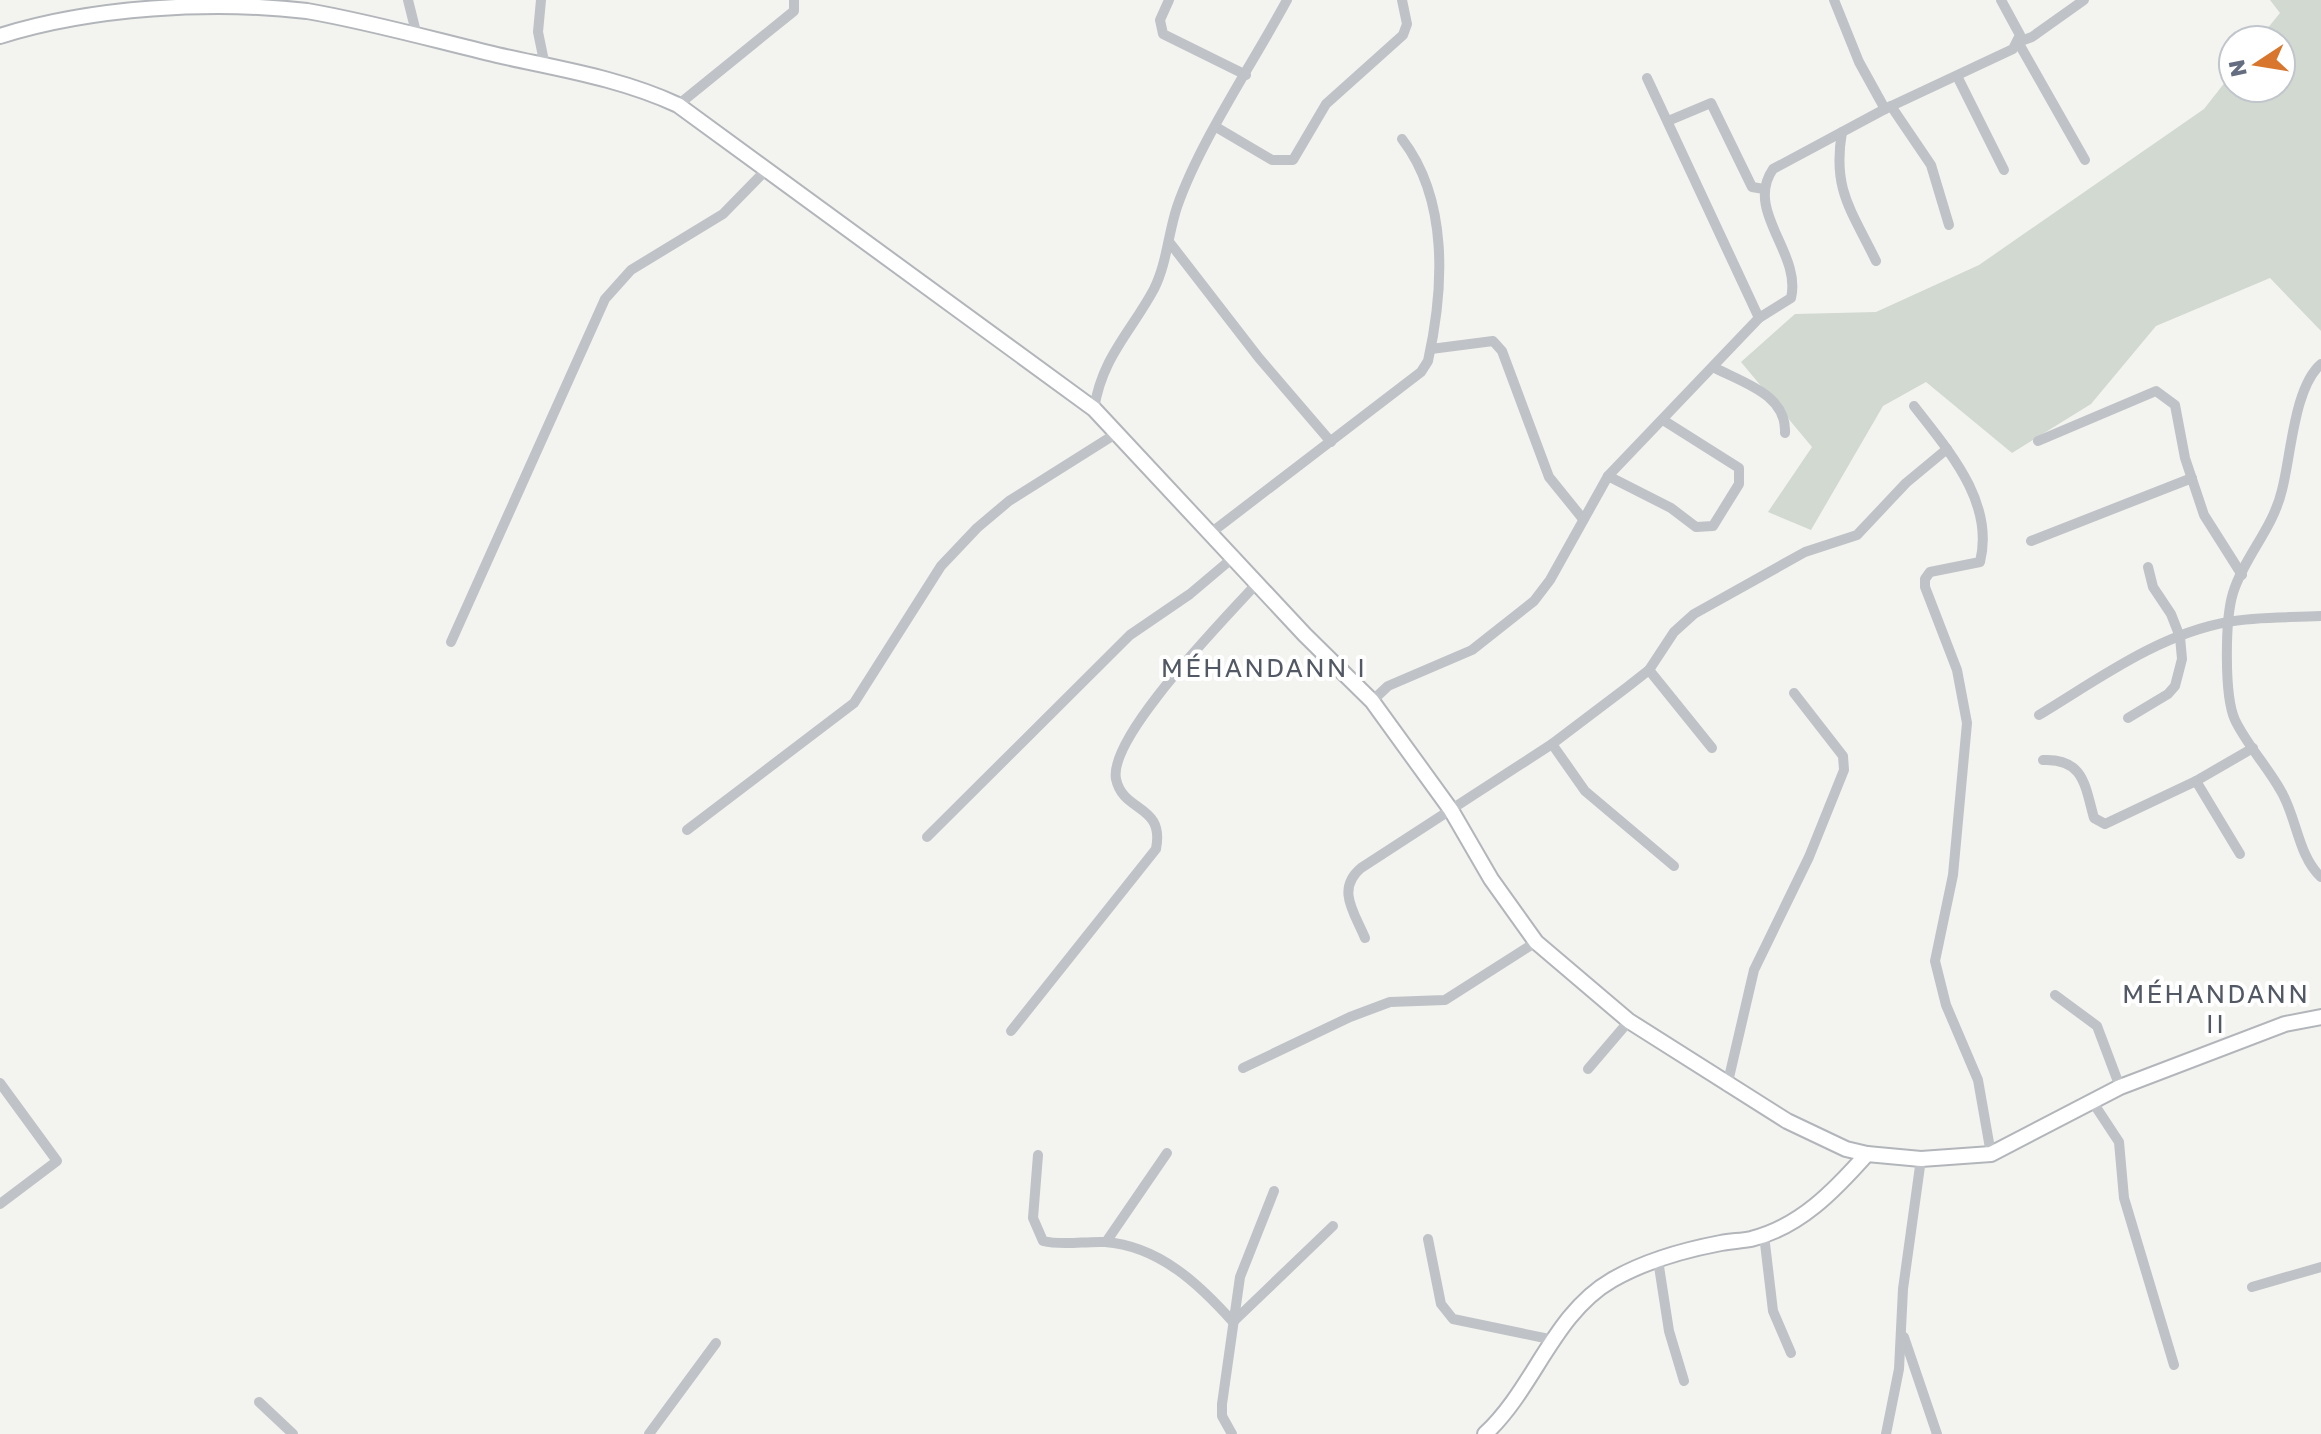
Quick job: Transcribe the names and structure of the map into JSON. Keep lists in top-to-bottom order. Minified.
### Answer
{"districts":["MÉHANDANN I","MÉHANDANN II"],"north":"left"}
